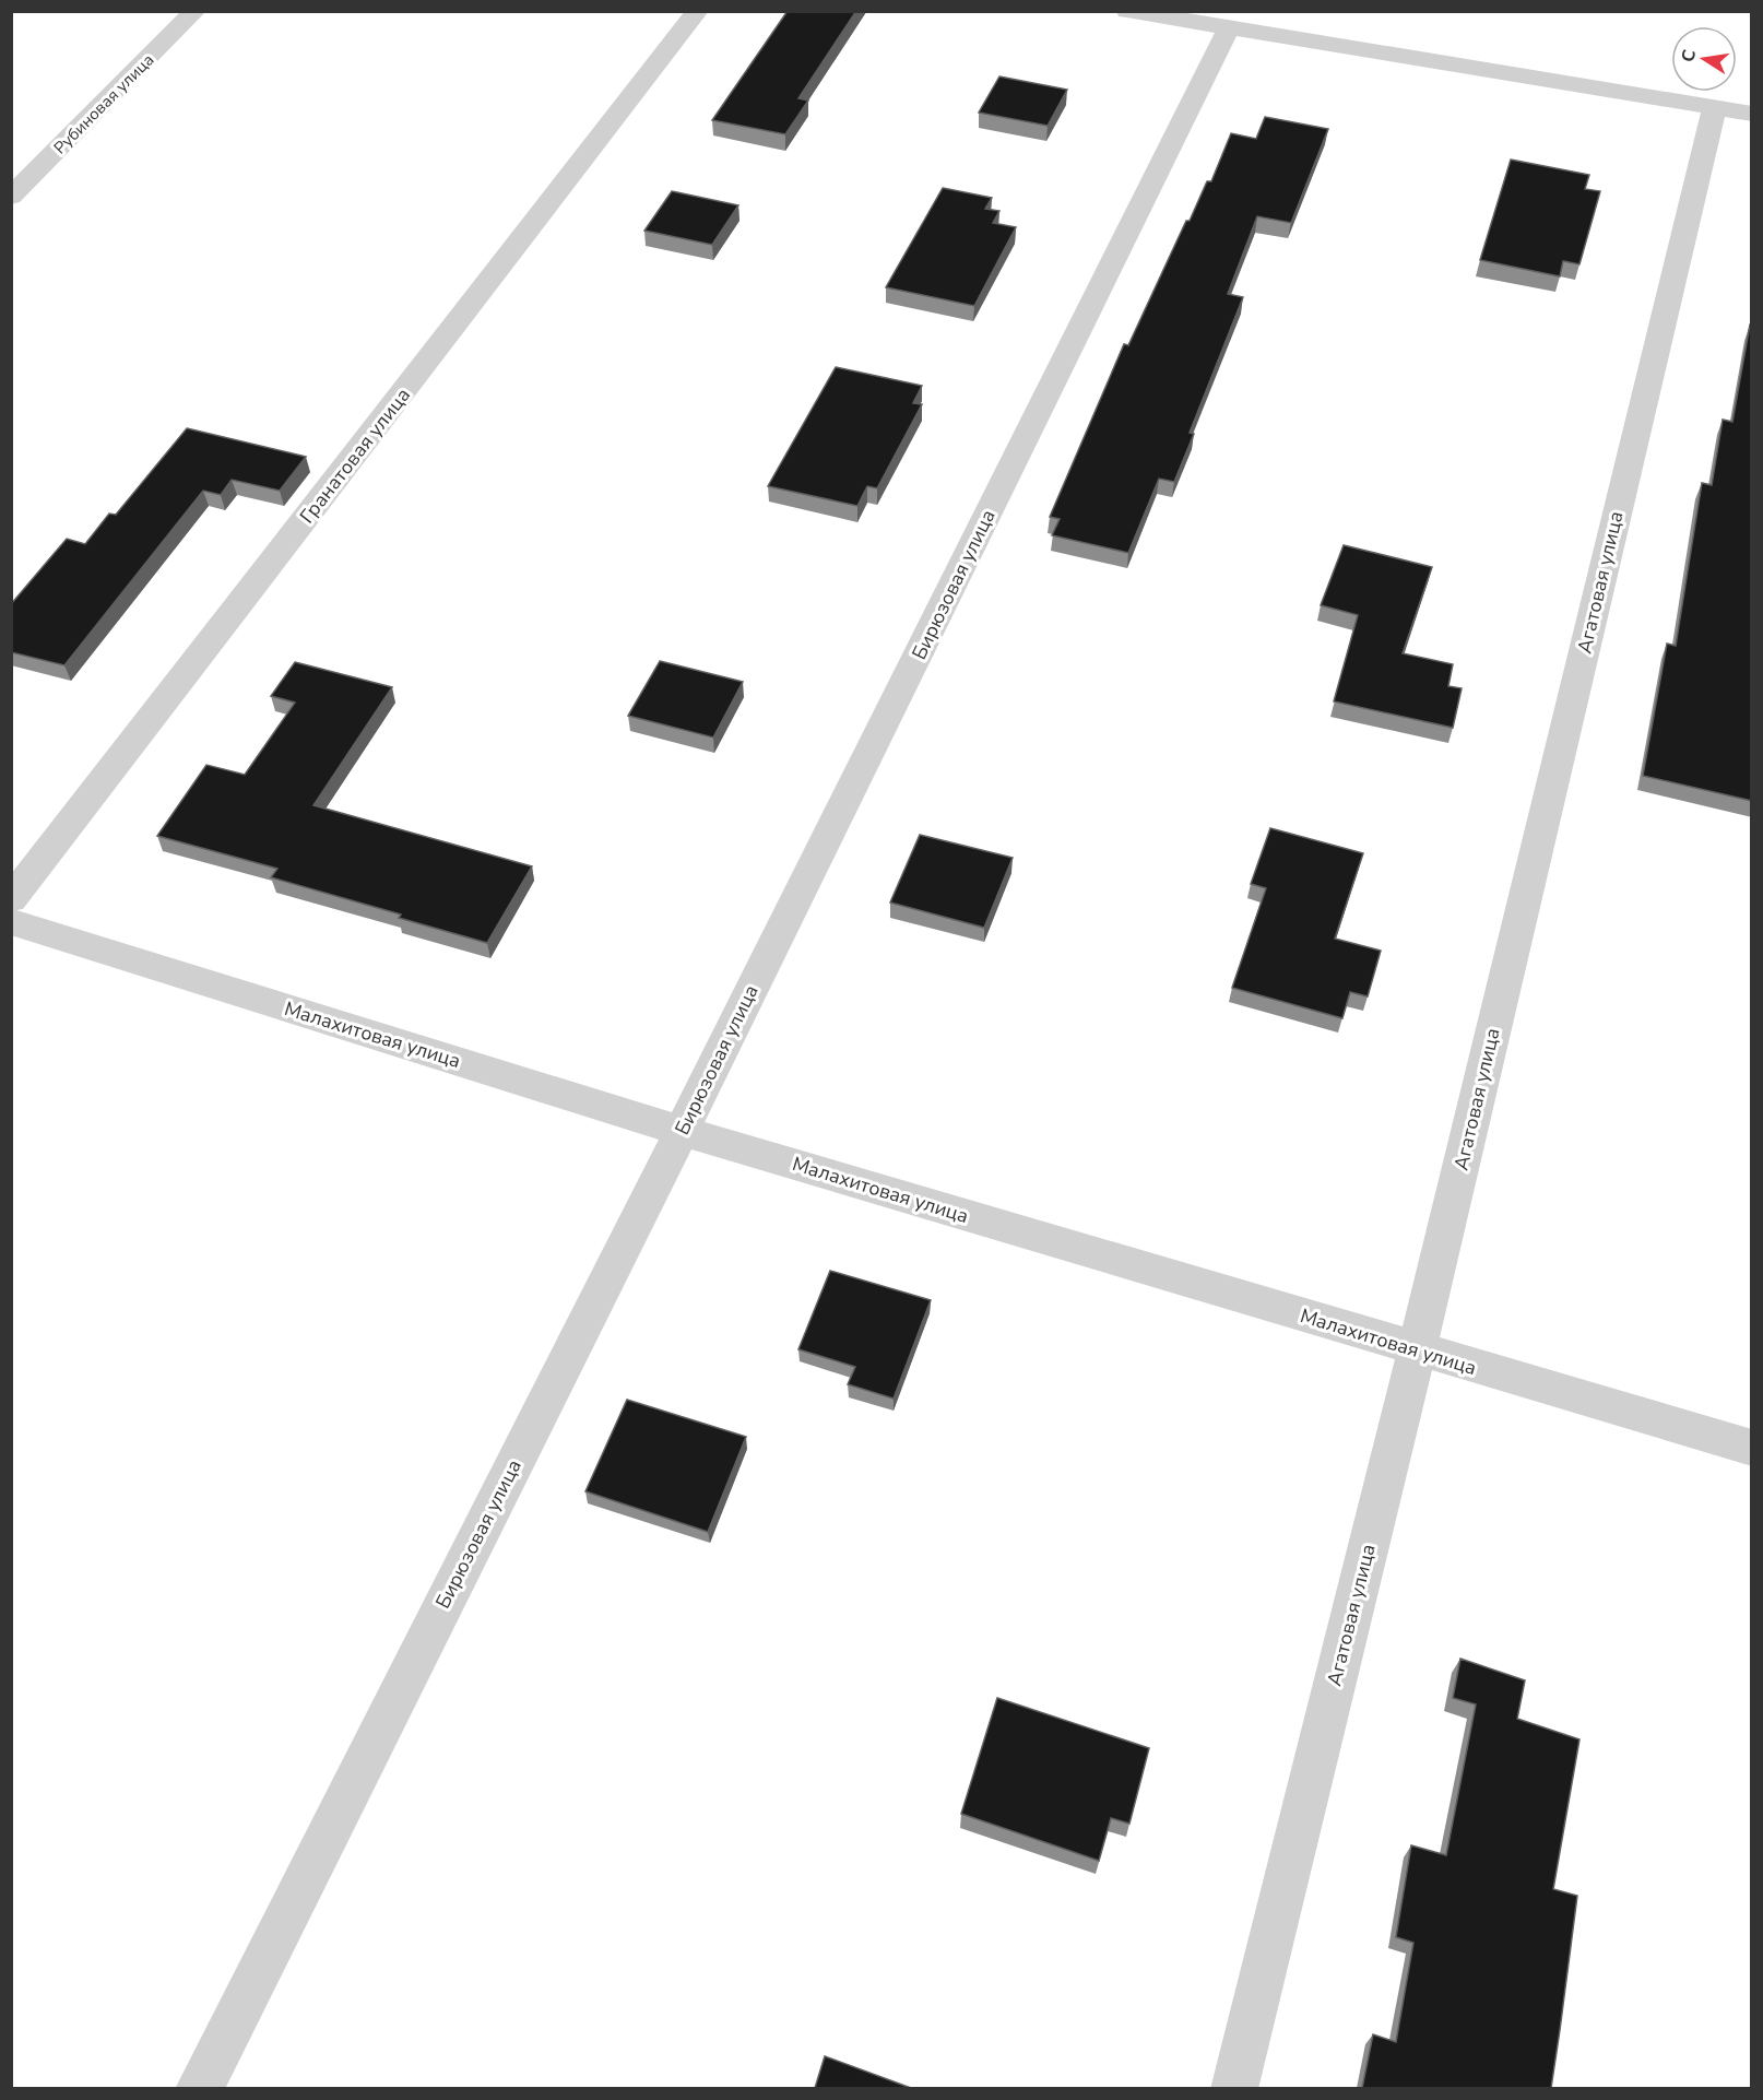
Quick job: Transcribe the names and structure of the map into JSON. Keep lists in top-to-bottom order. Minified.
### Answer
{"streets":{"street":["Рубиновая улица","Гранатовая улица","Агатовая улица","Бирюзовая улица","Малахитовая улица"]},"crossings":[["Агатовая улица","Малахитовая улица"],["Бирюзовая улица","Малахитовая улица"]],"north":"left"}
